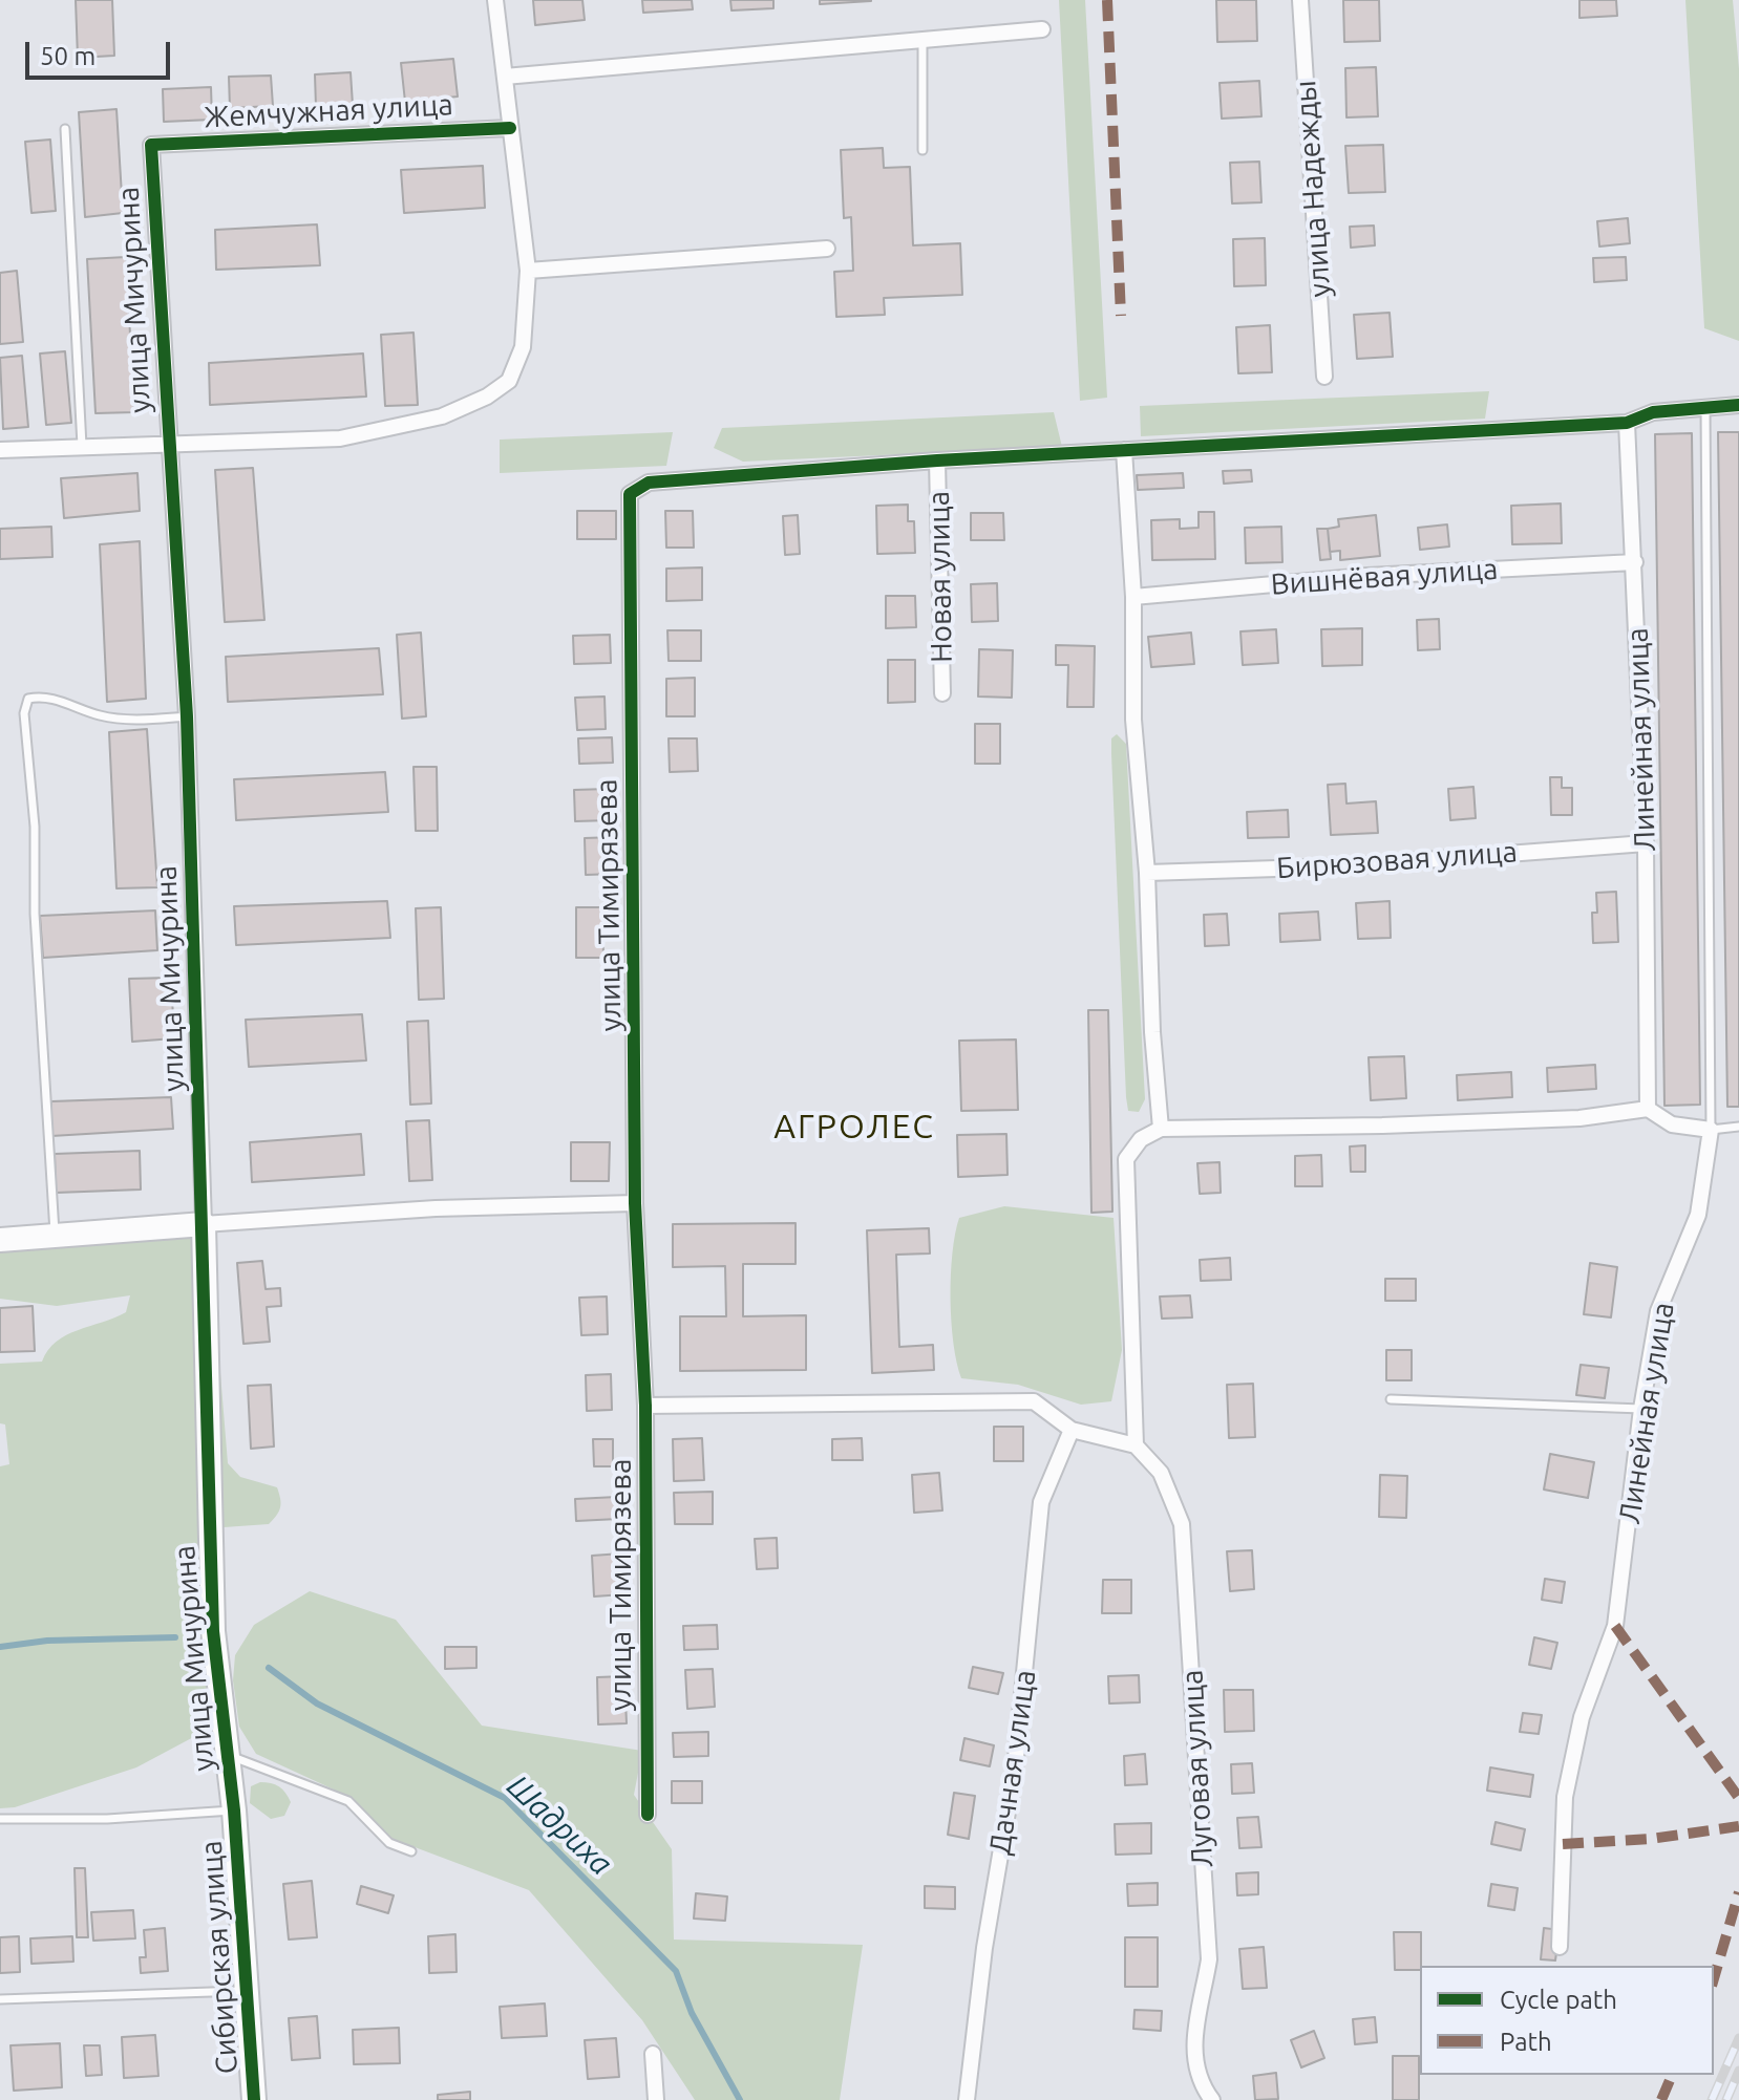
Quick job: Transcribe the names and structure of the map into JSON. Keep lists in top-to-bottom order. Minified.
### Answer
{"streets":{"street":["Жемчужная улица","улица Надежды","улица Мичурина","Новая улица","Вишнёвая улица","Линейная улица","Бирюзовая улица","улица Тимирязева","Дачная улица","Луговая улица","Сибирская улица"]},"crossings":[["Жемчужная улица","улица Мичурина"],["улица Мичурина","Сибирская улица"],["Новая улица","улица Тимирязева"],["Вишнёвая улица","Линейная улица"],["Линейная улица","Бирюзовая улица"],["Линейная улица","улица Тимирязева"]],"districts":["АГРОЛЕС"],"water":["Шадриха"],"legend":["Cycle path","Path"],"scale_bar":"50 m"}
